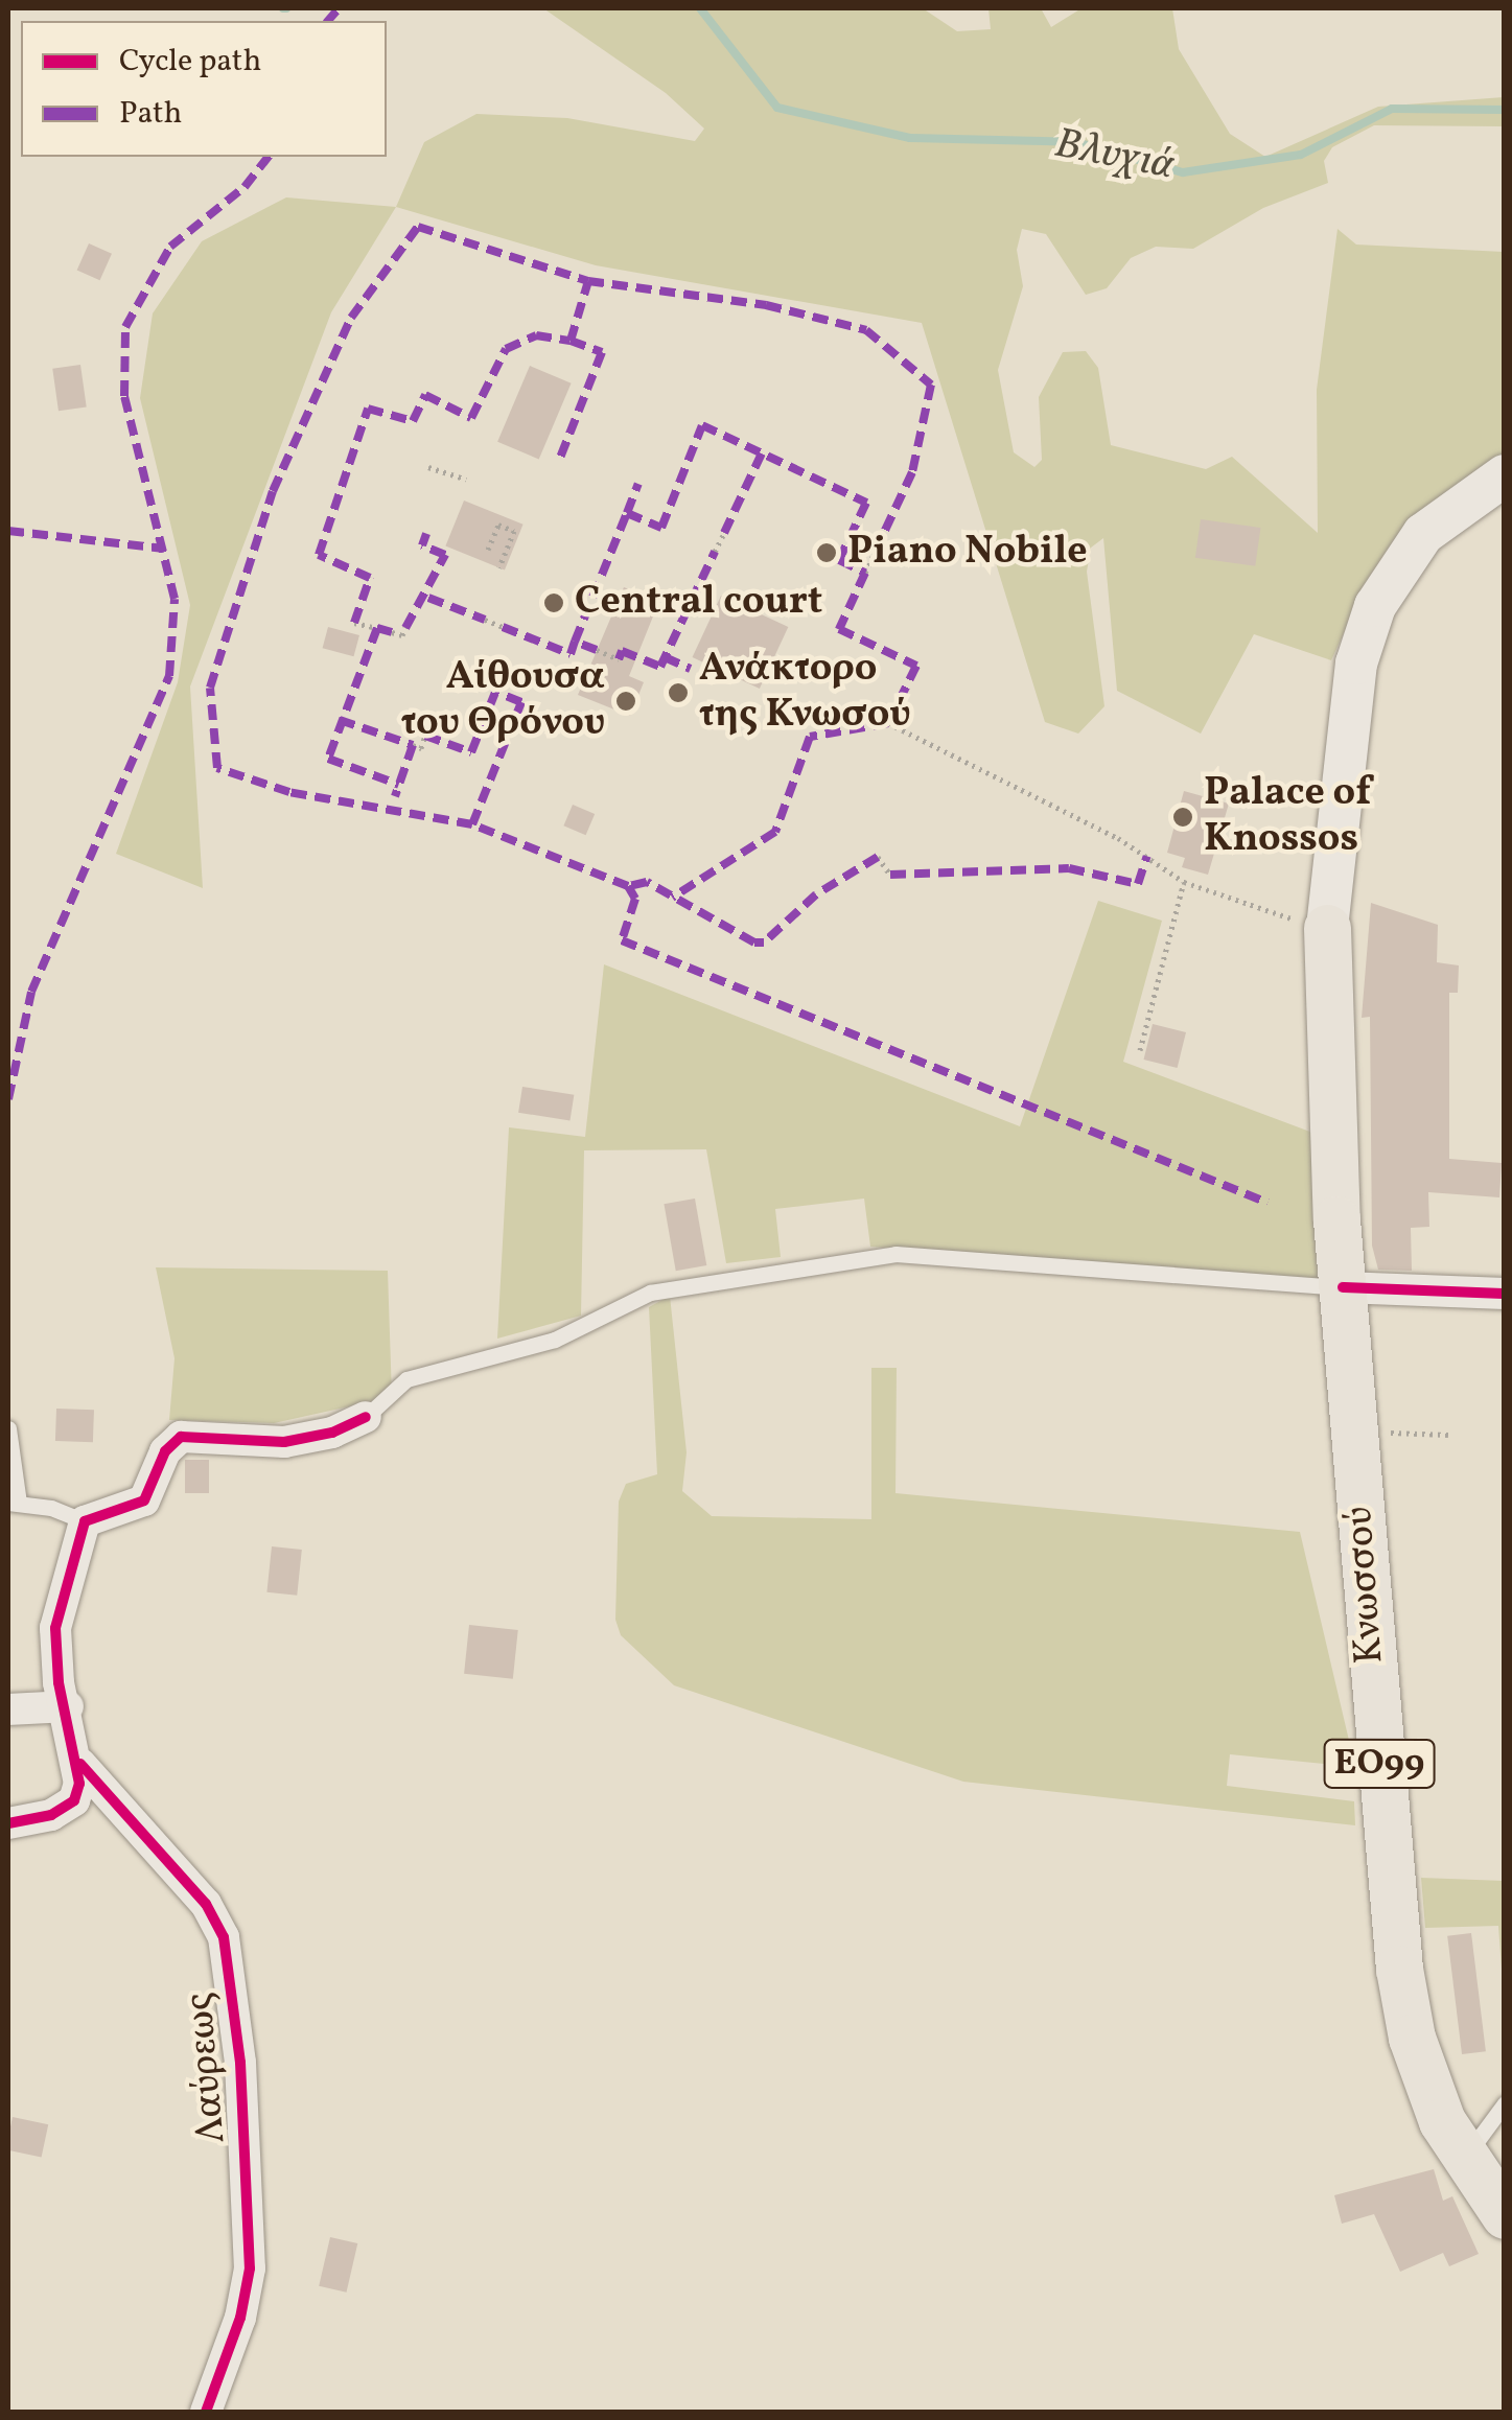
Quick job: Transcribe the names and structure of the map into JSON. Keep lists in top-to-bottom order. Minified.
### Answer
{"streets":{"main road":["Κνωσσού","ΕΟ99"],"street":["Λαύρεως"]},"water":["Βλυχιά"],"places":["Piano Nobile","Central court","Ανάκτορο της Κνωσού","Αίθουσα του Θρόνου","Palace of Knossos"],"legend":["Cycle path","Path"]}
